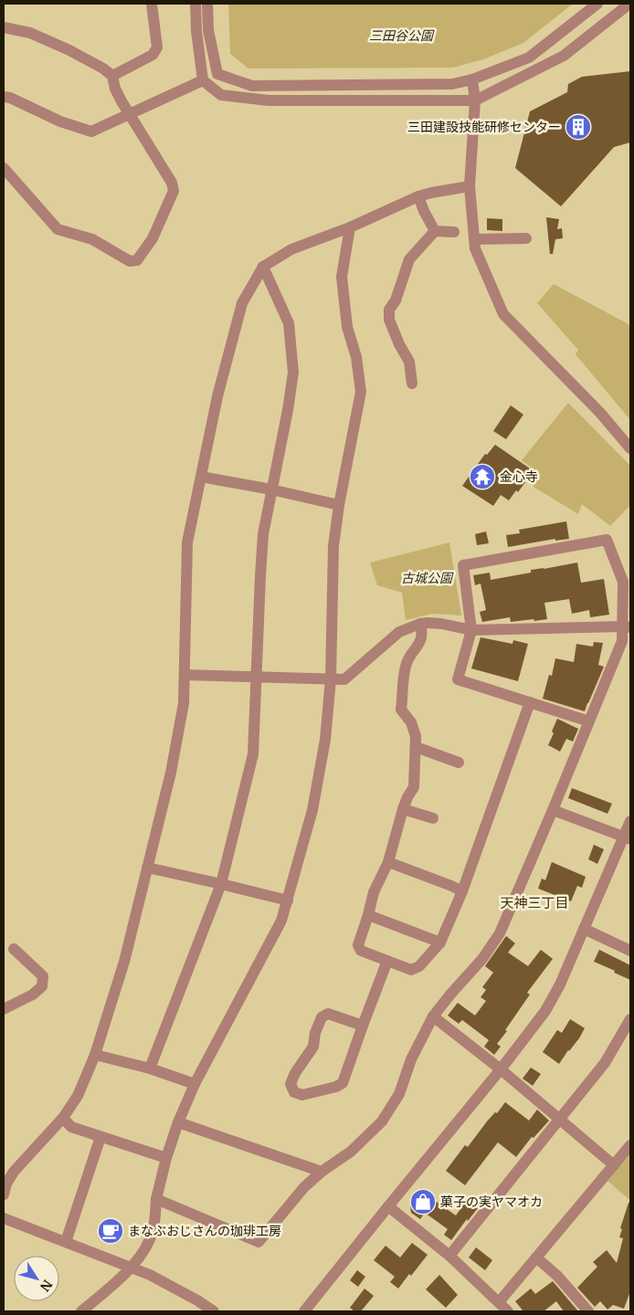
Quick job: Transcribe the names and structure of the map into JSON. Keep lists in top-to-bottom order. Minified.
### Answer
{"districts":["天神三丁目"],"parks":["三田谷公園","古城公園"],"places":{"building":["三田建設技能研修センター"],"temple":["金心寺"],"shop":["菓子の実ヤマオカ"],"cafe":["まなぶおじさんの珈琲工房"]},"north":"bottom right"}
